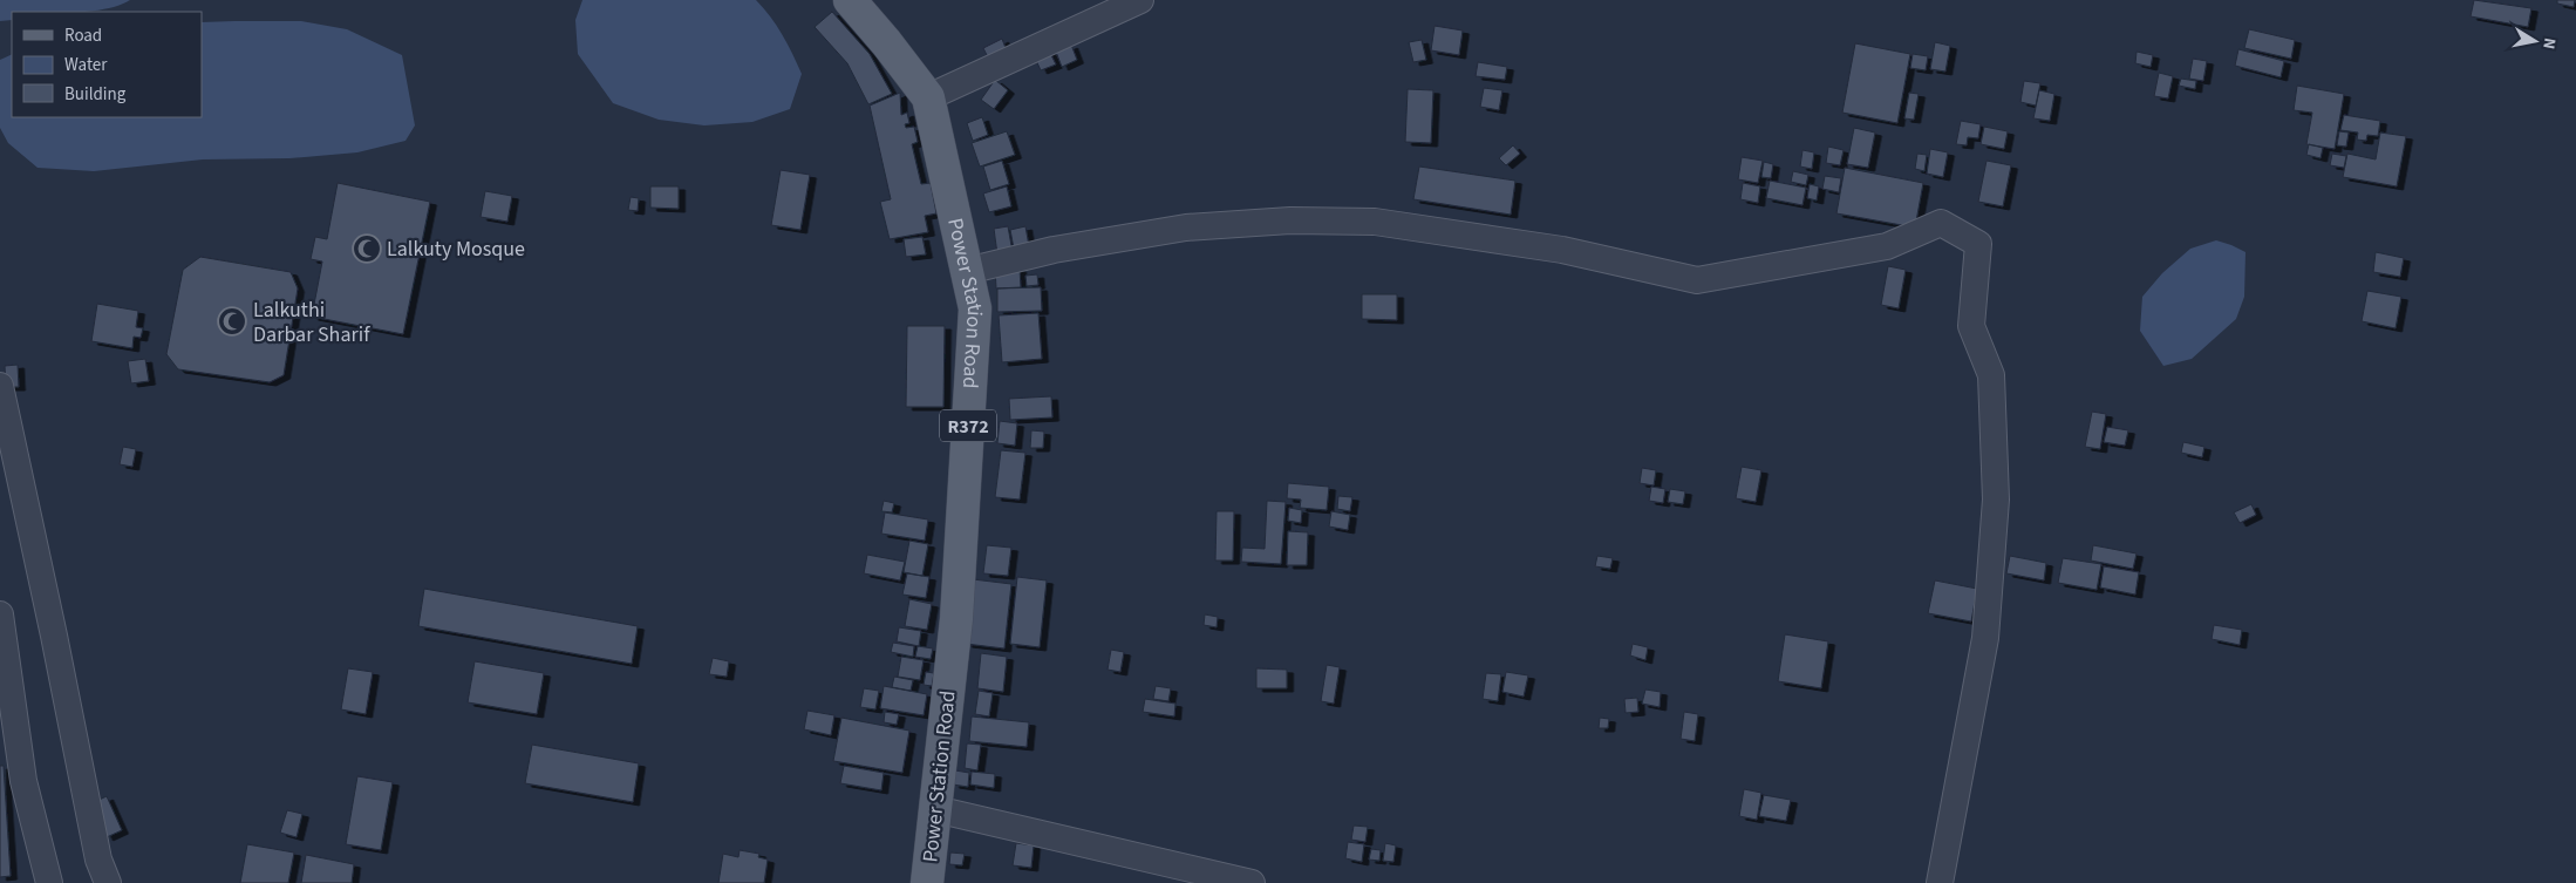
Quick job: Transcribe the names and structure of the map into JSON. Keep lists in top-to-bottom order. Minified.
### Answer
{"streets":{"main road":["Power Station Road","R372"]},"places":{"mosque":["Lalkuty Mosque","Lalkuthi Darbar Sharif"]},"legend":["Road","Water","Building"],"north":"right"}
